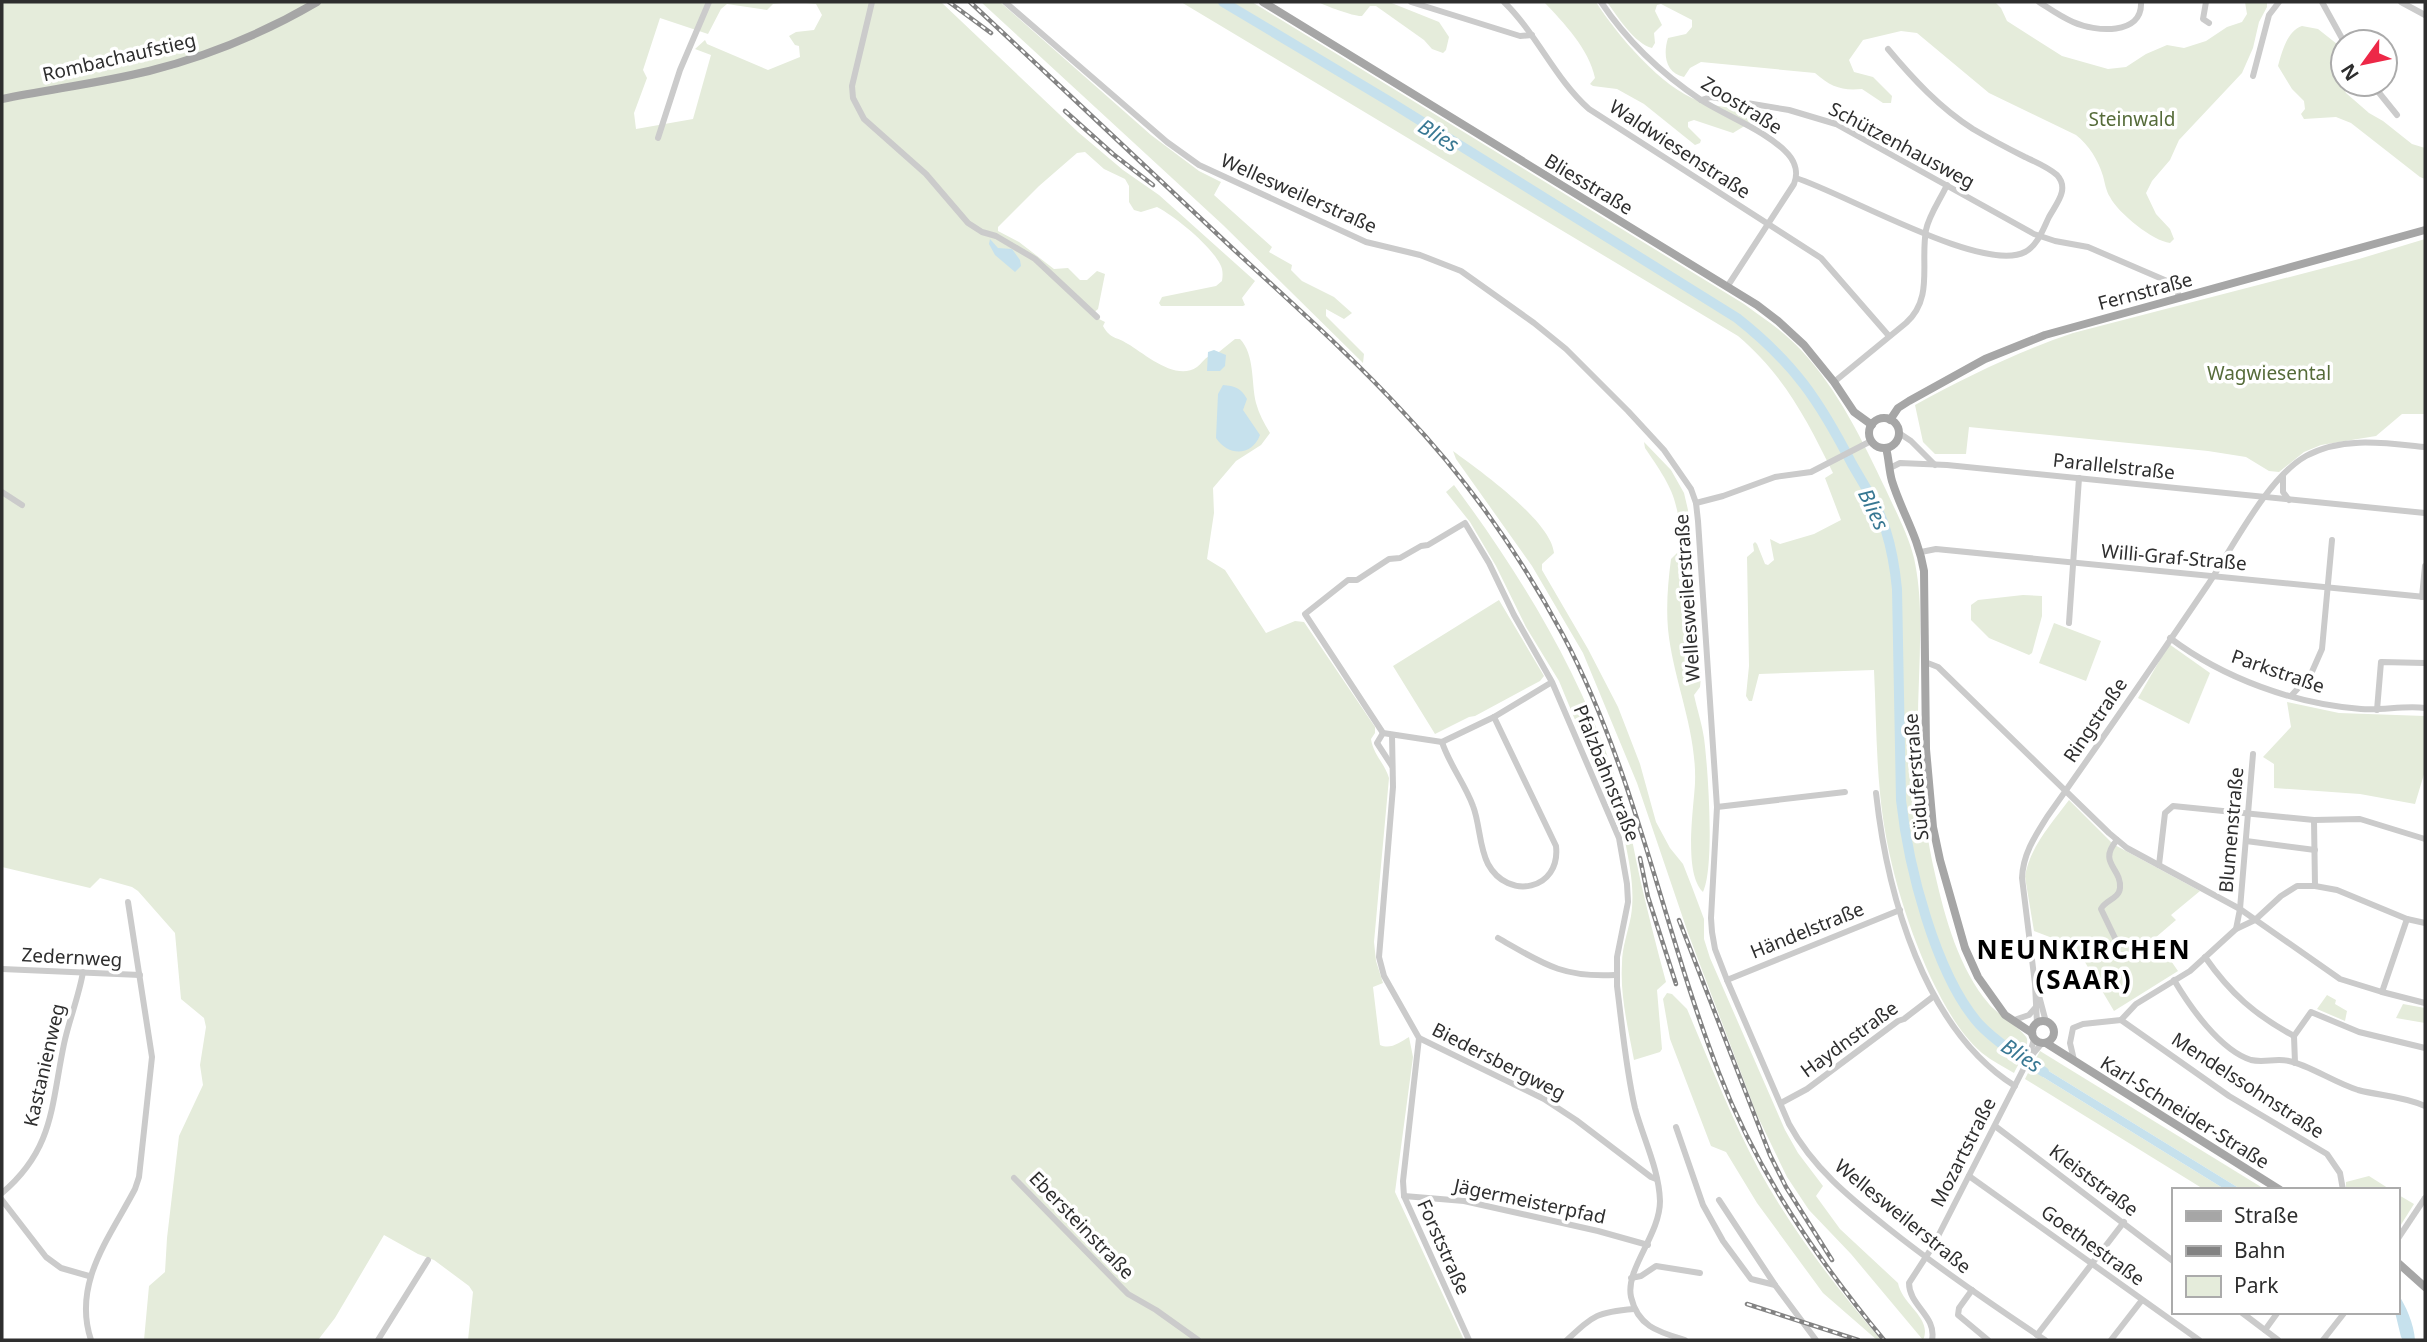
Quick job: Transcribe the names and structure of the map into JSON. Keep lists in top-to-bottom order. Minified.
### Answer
{"streets":{"main road":["Rombachaufstieg","Bliesstraße","Fernstraße","Süduferstraße","Karl-Schneider-Straße"],"street":["Zoostraße","Schützenhausweg","Waldwiesenstraße","Wellesweilerstraße","Parallelstraße","Willi-Graf-Straße","Parkstraße","Ringstraße","Pfalzbahnstraße","Blumenstraße","Händelstraße","Zedernweg","Haydnstraße","Biedersbergweg","Kastanienweg","Mendelssohnstraße","Mozartstraße","Kleiststraße","Jägermeisterpfad","Ebersteinstraße","Goethestraße","Forststraße"]},"crossings":[["Zoostraße","Schützenhausweg"],["Schützenhausweg","Fernstraße"],["Bliesstraße","Fernstraße"],["Wellesweilerstraße","Händelstraße"],["Wellesweilerstraße","Haydnstraße"],["Wellesweilerstraße","Mozartstraße"],["Parallelstraße","Ringstraße"],["Willi-Graf-Straße","Ringstraße"],["Willi-Graf-Straße","Süduferstraße"],["Parkstraße","Ringstraße"],["Ringstraße","Süduferstraße"],["Ringstraße","Karl-Schneider-Straße"],["Ringstraße","Mozartstraße"],["Pfalzbahnstraße","Biedersbergweg"],["Pfalzbahnstraße","Jägermeisterpfad"],["Süduferstraße","Karl-Schneider-Straße"],["Süduferstraße","Mozartstraße"],["Zedernweg","Kastanienweg"],["Biedersbergweg","Forststraße"],["Karl-Schneider-Straße","Mozartstraße"],["Mozartstraße","Kleiststraße"],["Mozartstraße","Goethestraße"],["Jägermeisterpfad","Forststraße"]],"districts":["NEUNKIRCHEN (SAAR)"],"water":["Blies"],"parks":["Steinwald","Wagwiesental"],"legend":["Straße","Bahn","Park"],"north":"bottom left"}
